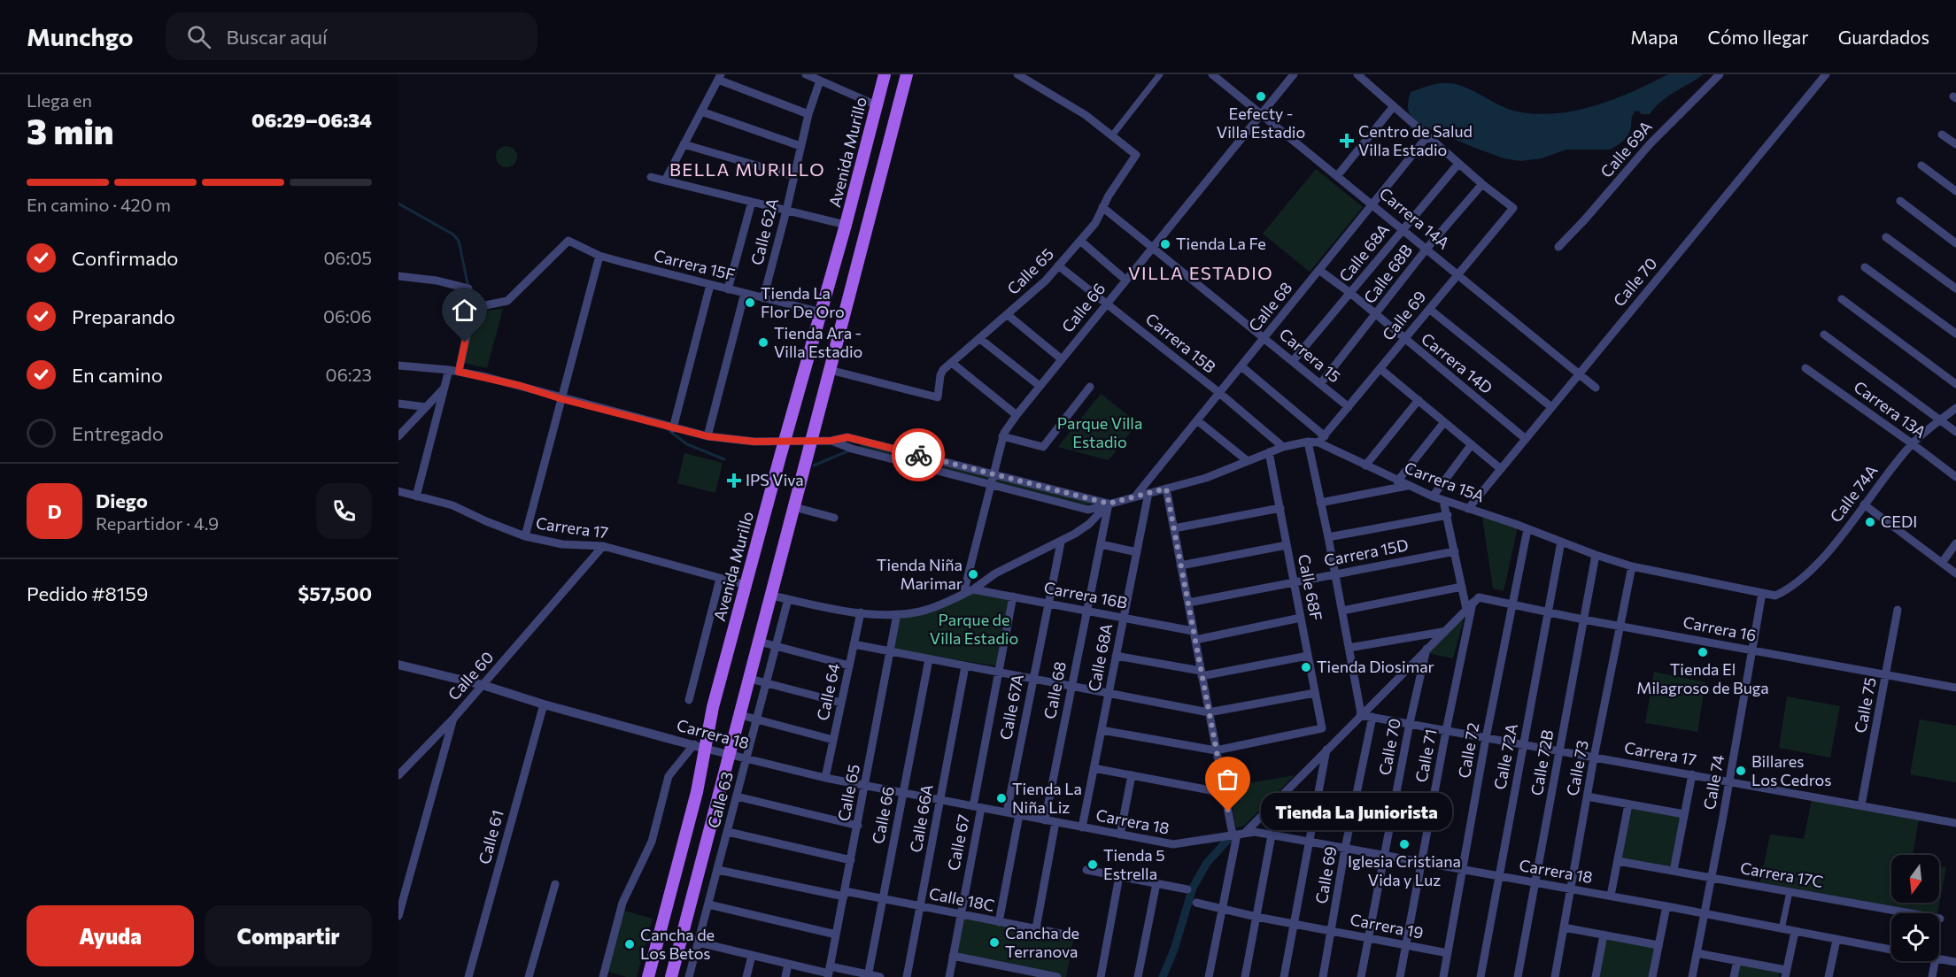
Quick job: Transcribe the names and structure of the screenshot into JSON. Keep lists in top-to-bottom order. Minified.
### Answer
{"streets":{"main road":["Avenida Murillo"],"street":["Calle 69A","Carrera 14A","Calle 62A","Calle 68A","Carrera 15F","Calle 65","Calle 68B","Calle 70","Calle 68","Calle 66","Calle 69","Carrera 15B","Carrera 15","Carrera 14D","Carrera 13A","Carrera 15A","Calle 74A","Carrera 17","Carrera 15D","Calle 68F","Carrera 16B","Carrera 16","Calle 60","Calle 64","Calle 75","Calle 67A","Carrera 18","Calle 72","Calle 71","Calle 72A","Calle 72B","Calle 73","Calle 74","Calle 63","Calle 66A","Calle 61","Calle 67","Carrera 17C","Calle 18C","Carrera 19"]},"crossings":[["Avenida Murillo","Carrera 15F"],["Avenida Murillo","Carrera 17"],["Avenida Murillo","Carrera 18"],["Carrera 14A","Calle 68A"],["Carrera 14A","Calle 68B"],["Carrera 14A","Calle 70"],["Carrera 14A","Calle 68"],["Carrera 14A","Calle 66"],["Carrera 14A","Calle 69"],["Calle 62A","Carrera 15F"],["Calle 68A","Carrera 15"],["Calle 68A","Carrera 14D"],["Calle 68A","Carrera 15A"],["Calle 68A","Carrera 16B"],["Calle 68A","Carrera 18"],["Calle 65","Carrera 15B"],["Calle 65","Carrera 15"],["Calle 65","Carrera 18"],["Calle 65","Calle 18C"],["Calle 68B","Calle 69"],["Calle 68B","Carrera 15"],["Calle 68B","Carrera 14D"],["Calle 70","Carrera 14D"],["Calle 70","Carrera 15A"],["Calle 70","Carrera 17"],["Calle 70","Carrera 18"],["Calle 70","Carrera 19"],["Calle 68","Carrera 15B"],["Calle 68","Carrera 15"],["Calle 68","Carrera 14D"],["Calle 68","Carrera 15A"],["Calle 68","Carrera 16B"],["Calle 68","Carrera 18"],["Calle 66","Carrera 15B"],["Calle 66","Carrera 15"],["Calle 66","Carrera 18"],["Calle 66","Calle 18C"],["Calle 69","Carrera 15"],["Calle 69","Carrera 14D"],["Calle 69","Carrera 15A"],["Calle 69","Carrera 17"],["Calle 69","Carrera 18"],["Calle 69","Carrera 19"],["Carrera 15B","Carrera 15A"],["Carrera 13A","Calle 74A"],["Carrera 15A","Calle 74A"],["Carrera 15A","Calle 68F"],["Carrera 15A","Calle 72"],["Carrera 15A","Calle 71"],["Carrera 15A","Calle 72A"],["Carrera 15A","Calle 72B"],["Carrera 15A","Calle 73"],["Carrera 15A","Calle 74"],["Carrera 17","Calle 60"],["Carrera 17","Calle 75"],["Carrera 17","Calle 72"],["Carrera 17","Calle 71"],["Carrera 17","Calle 72A"],["Carrera 17","Calle 72B"],["Carrera 17","Calle 73"],["Carrera 17","Calle 74"],["Carrera 15D","Calle 68F"],["Carrera 15D","Calle 71"],["Carrera 16B","Calle 67A"],["Carrera 16","Calle 75"],["Carrera 16","Calle 72"],["Carrera 16","Calle 71"],["Carrera 16","Calle 72A"],["Carrera 16","Calle 72B"],["Carrera 16","Calle 73"],["Carrera 16","Calle 74"],["Calle 60","Carrera 18"],["Calle 64","Carrera 18"],["Calle 67A","Carrera 18"],["Calle 67A","Calle 67"],["Carrera 18","Calle 72"],["Carrera 18","Calle 71"],["Carrera 18","Calle 72A"],["Carrera 18","Calle 72B"],["Carrera 18","Calle 73"],["Carrera 18","Calle 74"],["Carrera 18","Calle 63"],["Carrera 18","Calle 66A"],["Carrera 18","Calle 61"],["Carrera 18","Calle 67"],["Calle 72","Carrera 19"],["Calle 71","Carrera 19"],["Calle 74","Carrera 17C"],["Calle 63","Calle 18C"],["Calle 66A","Calle 18C"],["Calle 67","Calle 18C"]],"districts":["BELLA MURILLO","VILLA ESTADIO"],"parks":["Parque Villa Estadio","Parque de Villa Estadio"],"places":{"other":["Eefecty - Villa Estadio","Tienda La Fe","Tienda La Flor De Oro","Tienda Ara - Villa Estadio","CEDI","Tienda Niña Marimar","Tienda El Milagroso de Buga","Tienda Diosimar","Billares Los Cedros","Tienda La Niña Liz","Tienda La Juniorista","Iglesia Cristiana Vida y Luz","Tienda 5 Estrella","Cancha de Terranova","Cancha de Los Betos"],"health":["Centro de Salud Villa Estadio","IPS Viva"]},"north":"bottom","page":{"header":"Munchgo","search":"Buscar aquí","nav":["Mapa","Cómo llegar","Guardados"],"heading":["3 min","Llega en","06:29–06:34"],"panel":["Diego","Repartidor · 4.9","Pedido #8159","$57,500"],"bar":"En camino · 420 m","list":[["Confirmado","06:05"],["Preparando","06:06"],["En camino","06:23"],"Entregado"],"round":"D","bubble":"Tienda La Juniorista","buttons":["Ayuda","Compartir"]}}
